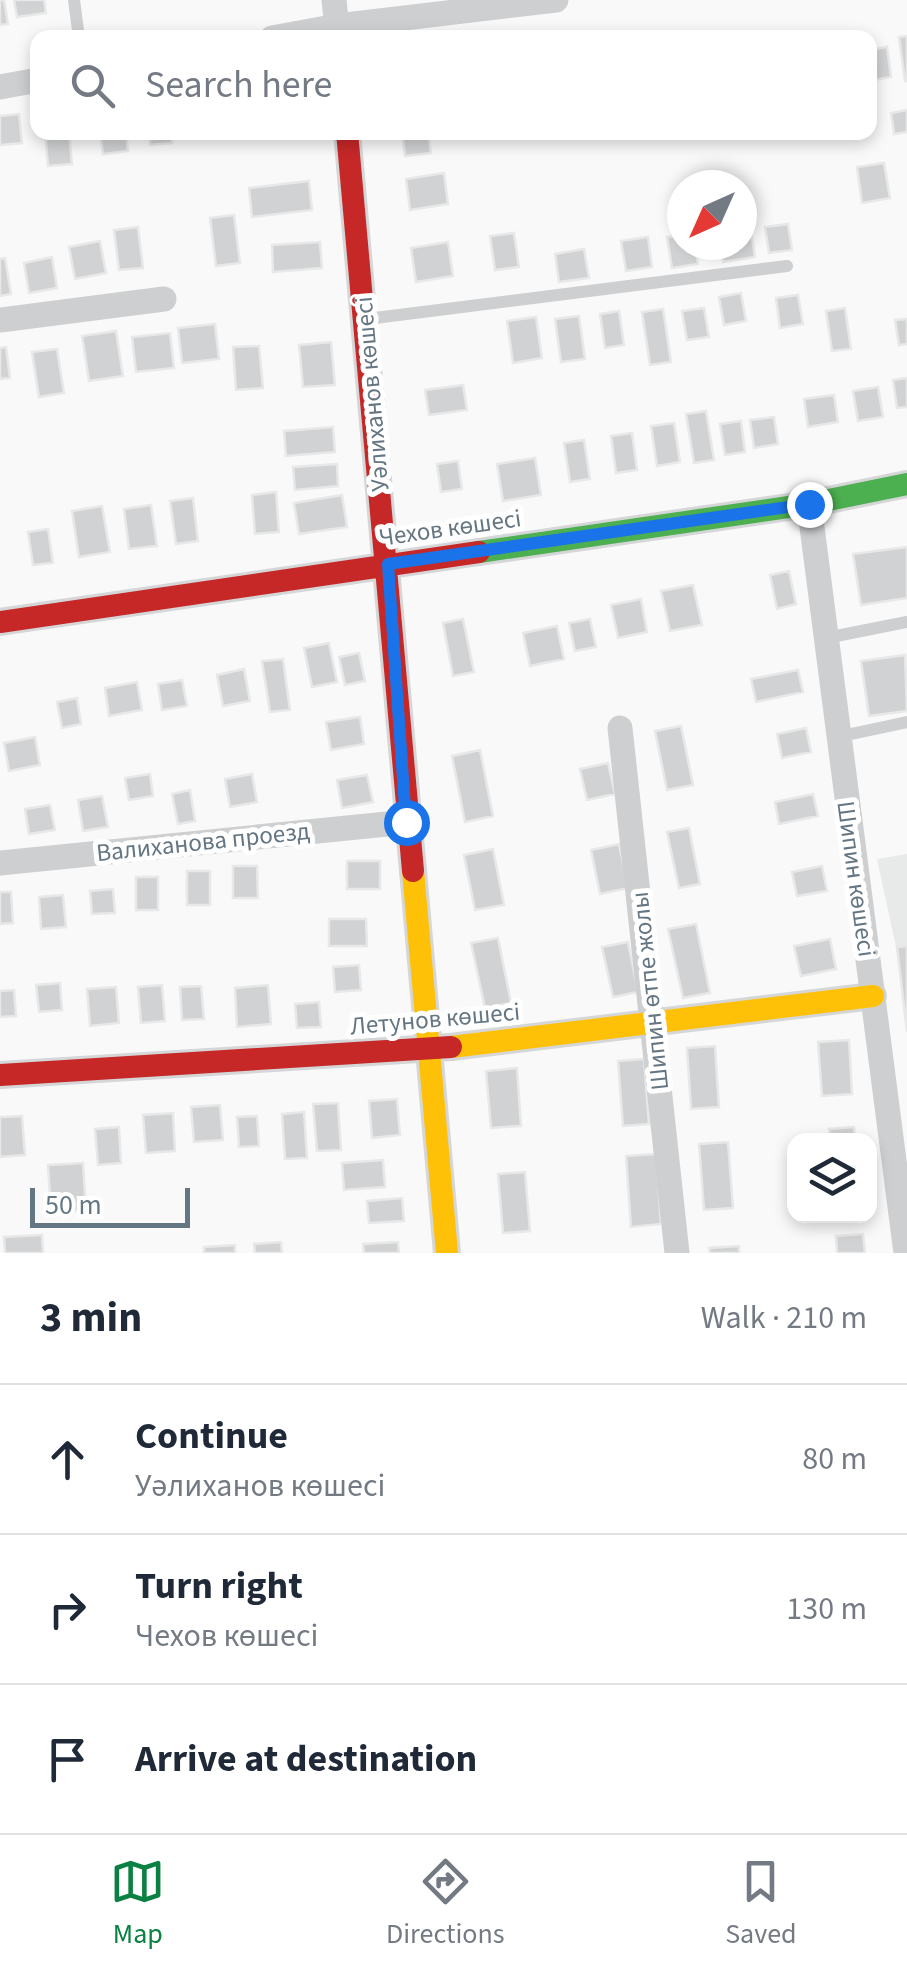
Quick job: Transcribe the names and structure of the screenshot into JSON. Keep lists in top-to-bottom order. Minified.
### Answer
{"streets":{"street":["Уәлиханов көшесі","Чехов көшесі","Валиханова проезд","Шипин көшесі","Шипин өтпе жолы","Летунов көшесі"]},"crossings":[["Уәлиханов көшесі","Чехов көшесі"],["Уәлиханов көшесі","Валиханова проезд"],["Уәлиханов көшесі","Летунов көшесі"],["Чехов көшесі","Шипин көшесі"],["Шипин көшесі","Летунов көшесі"],["Шипин өтпе жолы","Летунов көшесі"]],"scale_bar":"50 m","north":"bottom left","page":{"search":"Search here","scale":"50 m","heading":["3 min","Walk · 210 m"],"list":[["Continue","Уәлиханов көшесі","80 m"],["Turn right","Чехов көшесі","130 m"],"Arrive at destination"],"nav":["Map","Directions","Saved"]}}
